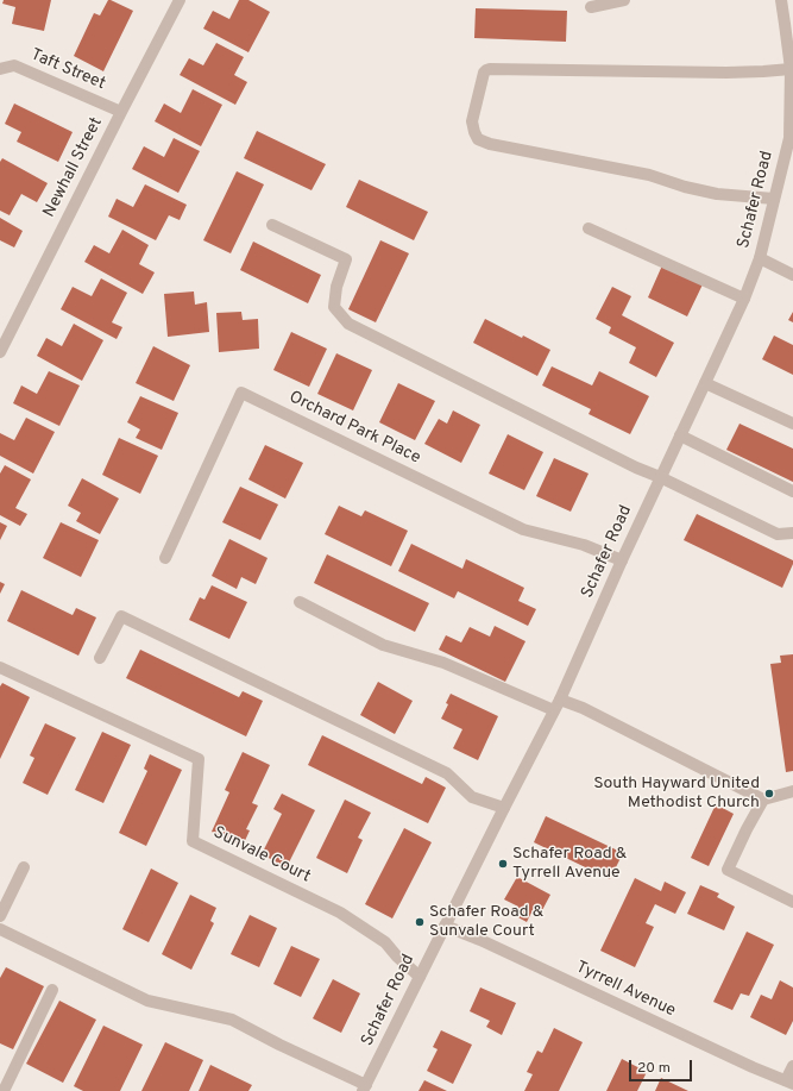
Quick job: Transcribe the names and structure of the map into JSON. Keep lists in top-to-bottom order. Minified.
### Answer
{"streets":{"street":["Taft Street","Newhall Street","Schafer Road","Orchard Park Place","Sunvale Court","Tyrrell Avenue"]},"crossings":[["Taft Street","Newhall Street"],["Schafer Road","Orchard Park Place"],["Schafer Road","Sunvale Court"],["Schafer Road","Tyrrell Avenue"]],"places":["South Hayward United Methodist Church","Schafer Road & Tyrrell Avenue","Schafer Road & Sunvale Court"],"scale_bar":"20 m"}
